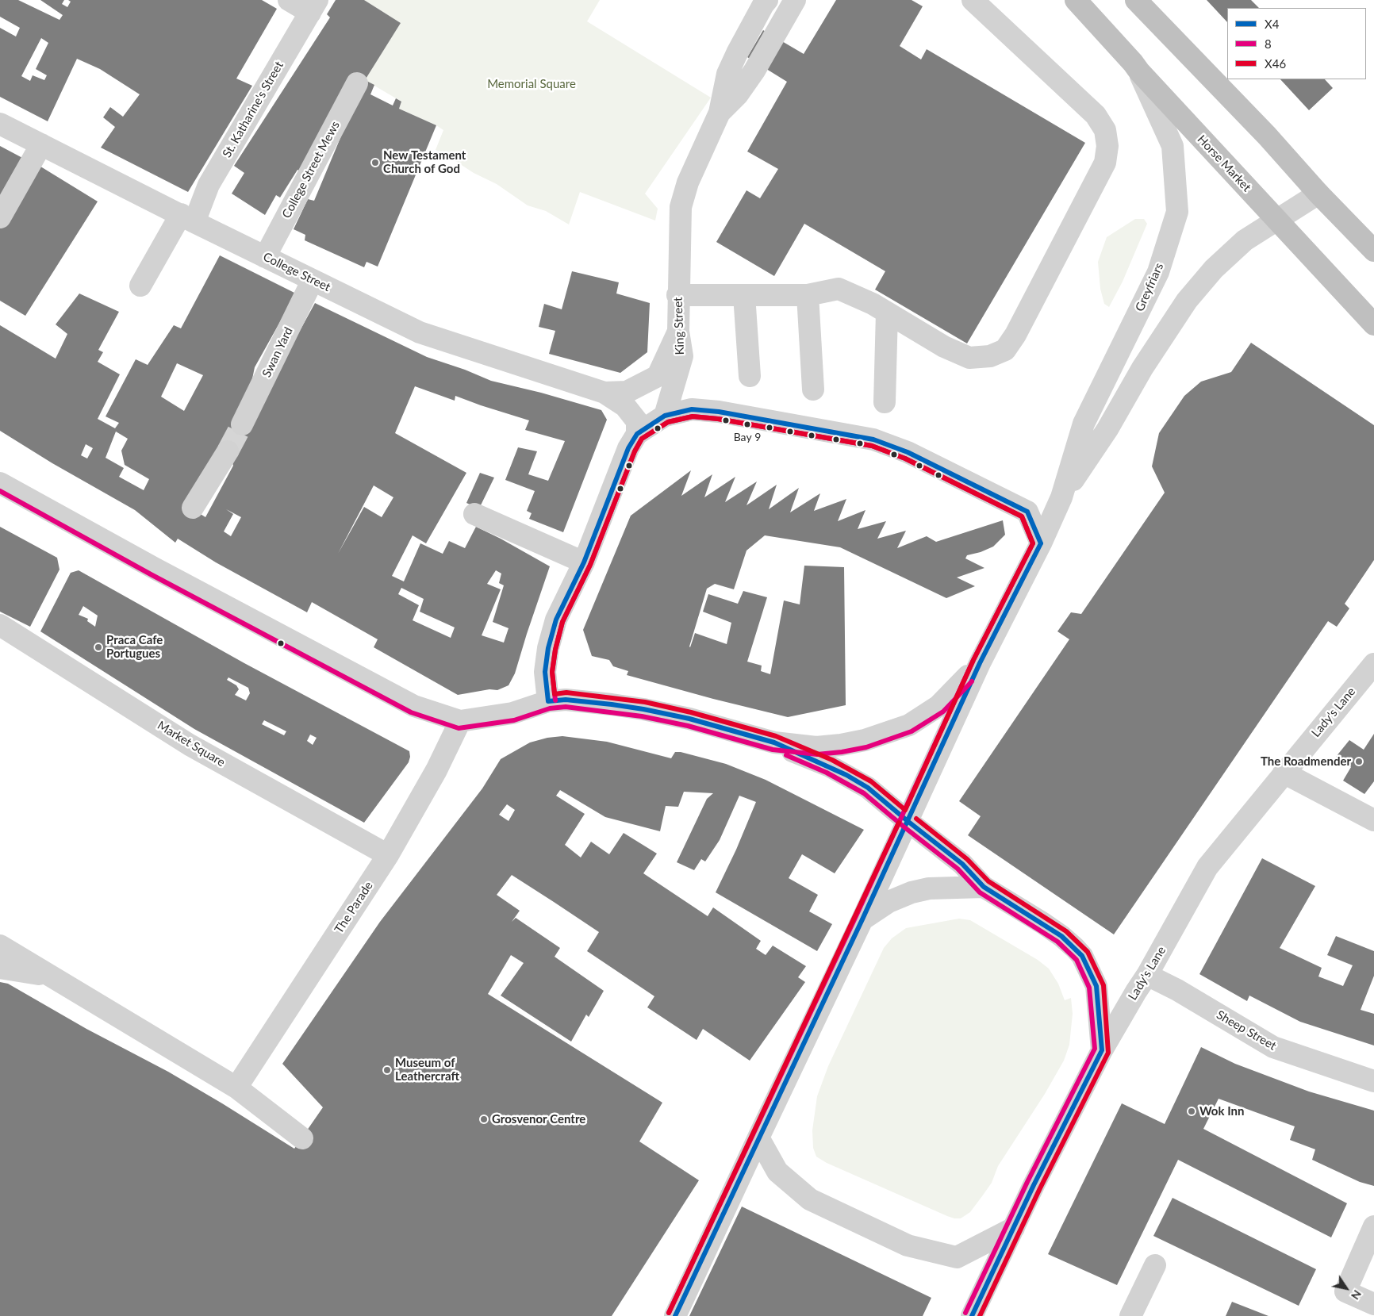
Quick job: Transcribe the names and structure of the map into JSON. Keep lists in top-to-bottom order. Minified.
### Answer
{"streets":{"highway":["Horse Market"],"street":["St. Katharine's Street","College Street Mews","College Street","Greyfriars","King Street","Swan Yard","Lady's Lane","Market Square","The Parade","Sheep Street"]},"crossings":[["St. Katharine's Street","College Street"],["Horse Market","Greyfriars"],["College Street Mews","College Street"],["College Street","King Street"],["College Street","Swan Yard"],["Lady's Lane","Sheep Street"],["Market Square","The Parade"]],"parks":["Memorial Square"],"places":["New Testament Church of God","Bay 9","Praca Cafe Portugues","The Roadmender","Museum of Leathercraft","Wok Inn","Grosvenor Centre"],"lines":["transit line X4","transit line 8","transit line X46"],"legend":["X4","8","X46"],"north":"bottom right"}
